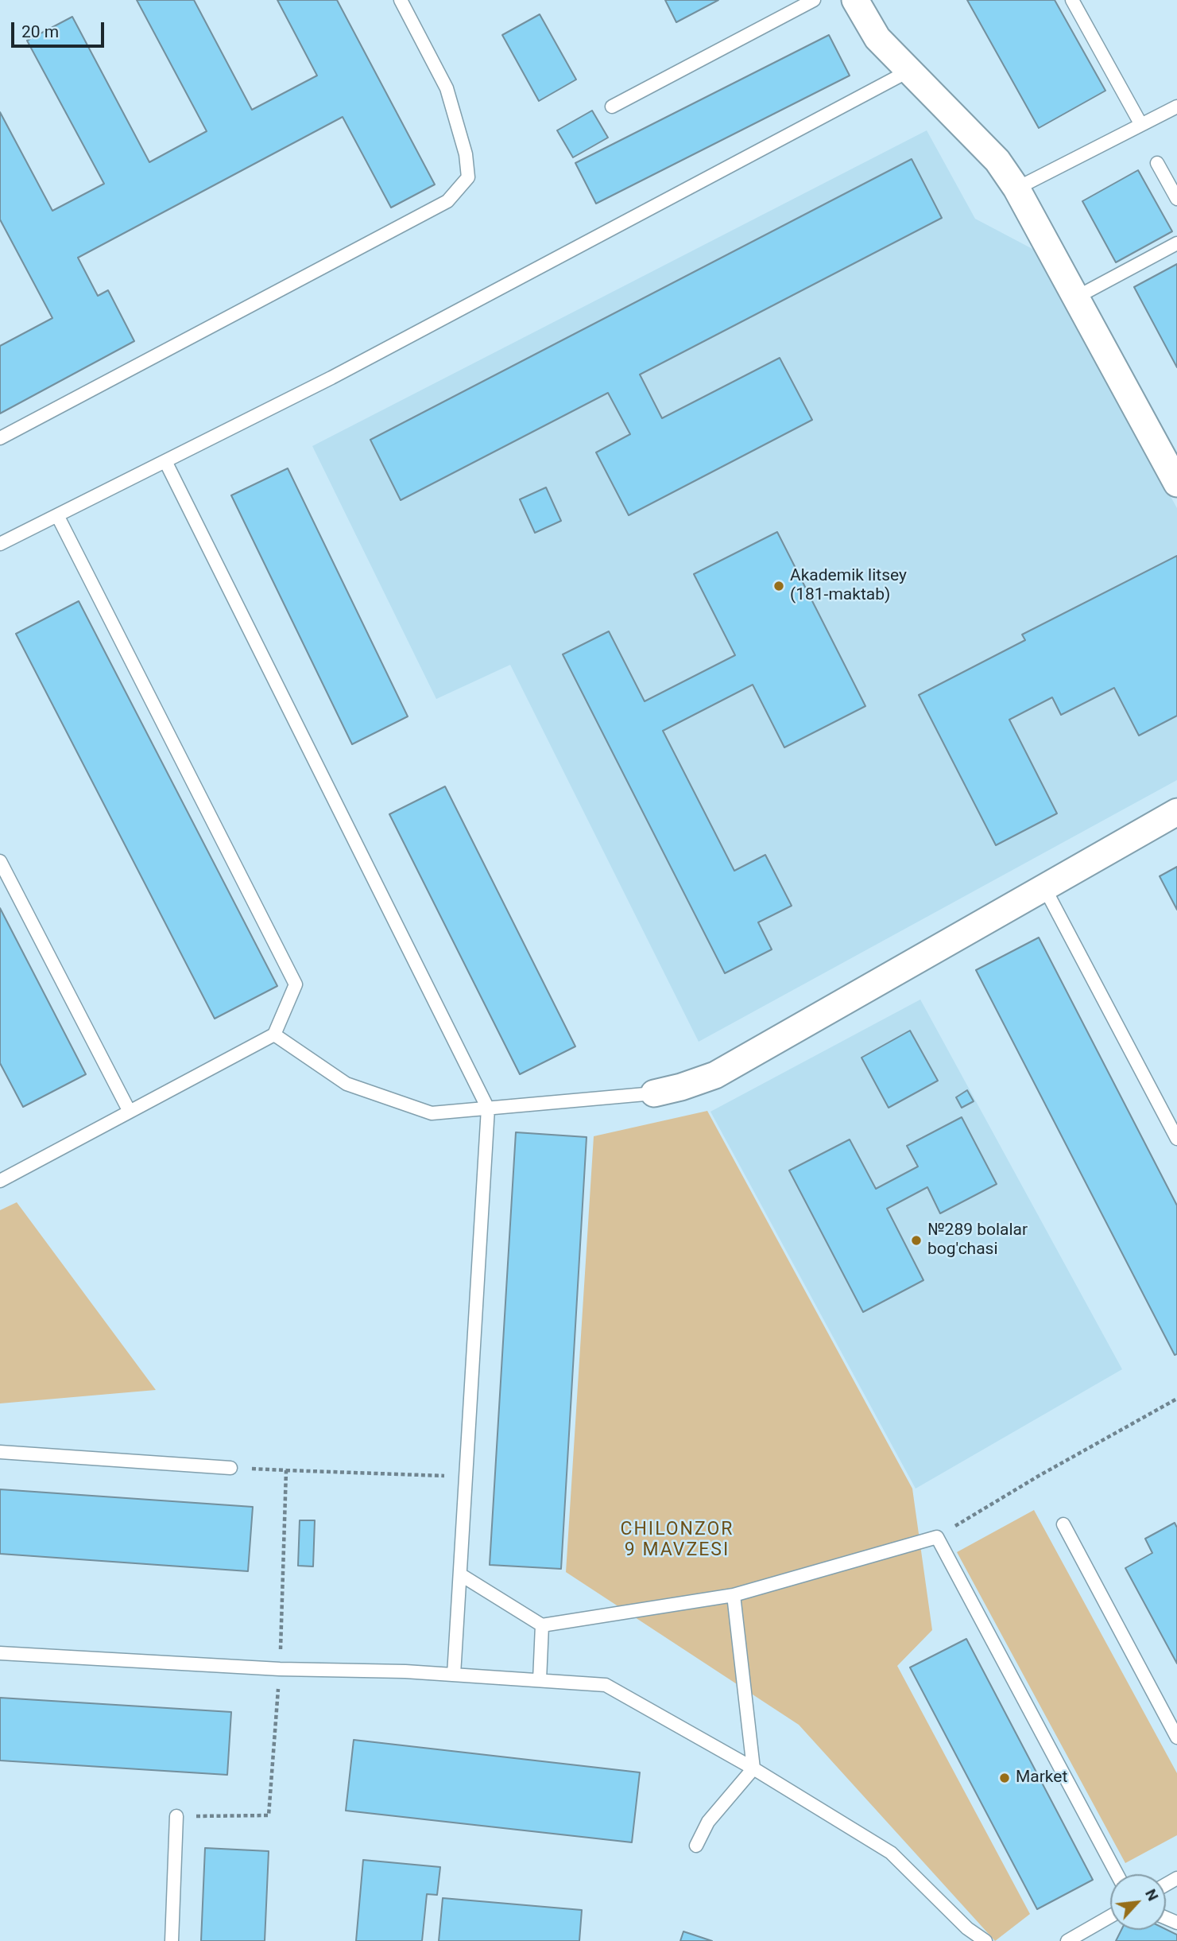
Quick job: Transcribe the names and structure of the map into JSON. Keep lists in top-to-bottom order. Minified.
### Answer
{"districts":["CHILONZOR 9 MAVZESI"],"places":["Akademik litsey (181-maktab)","№289 bolalar bog'chasi","Market"],"scale_bar":"20 m","north":"top right"}
